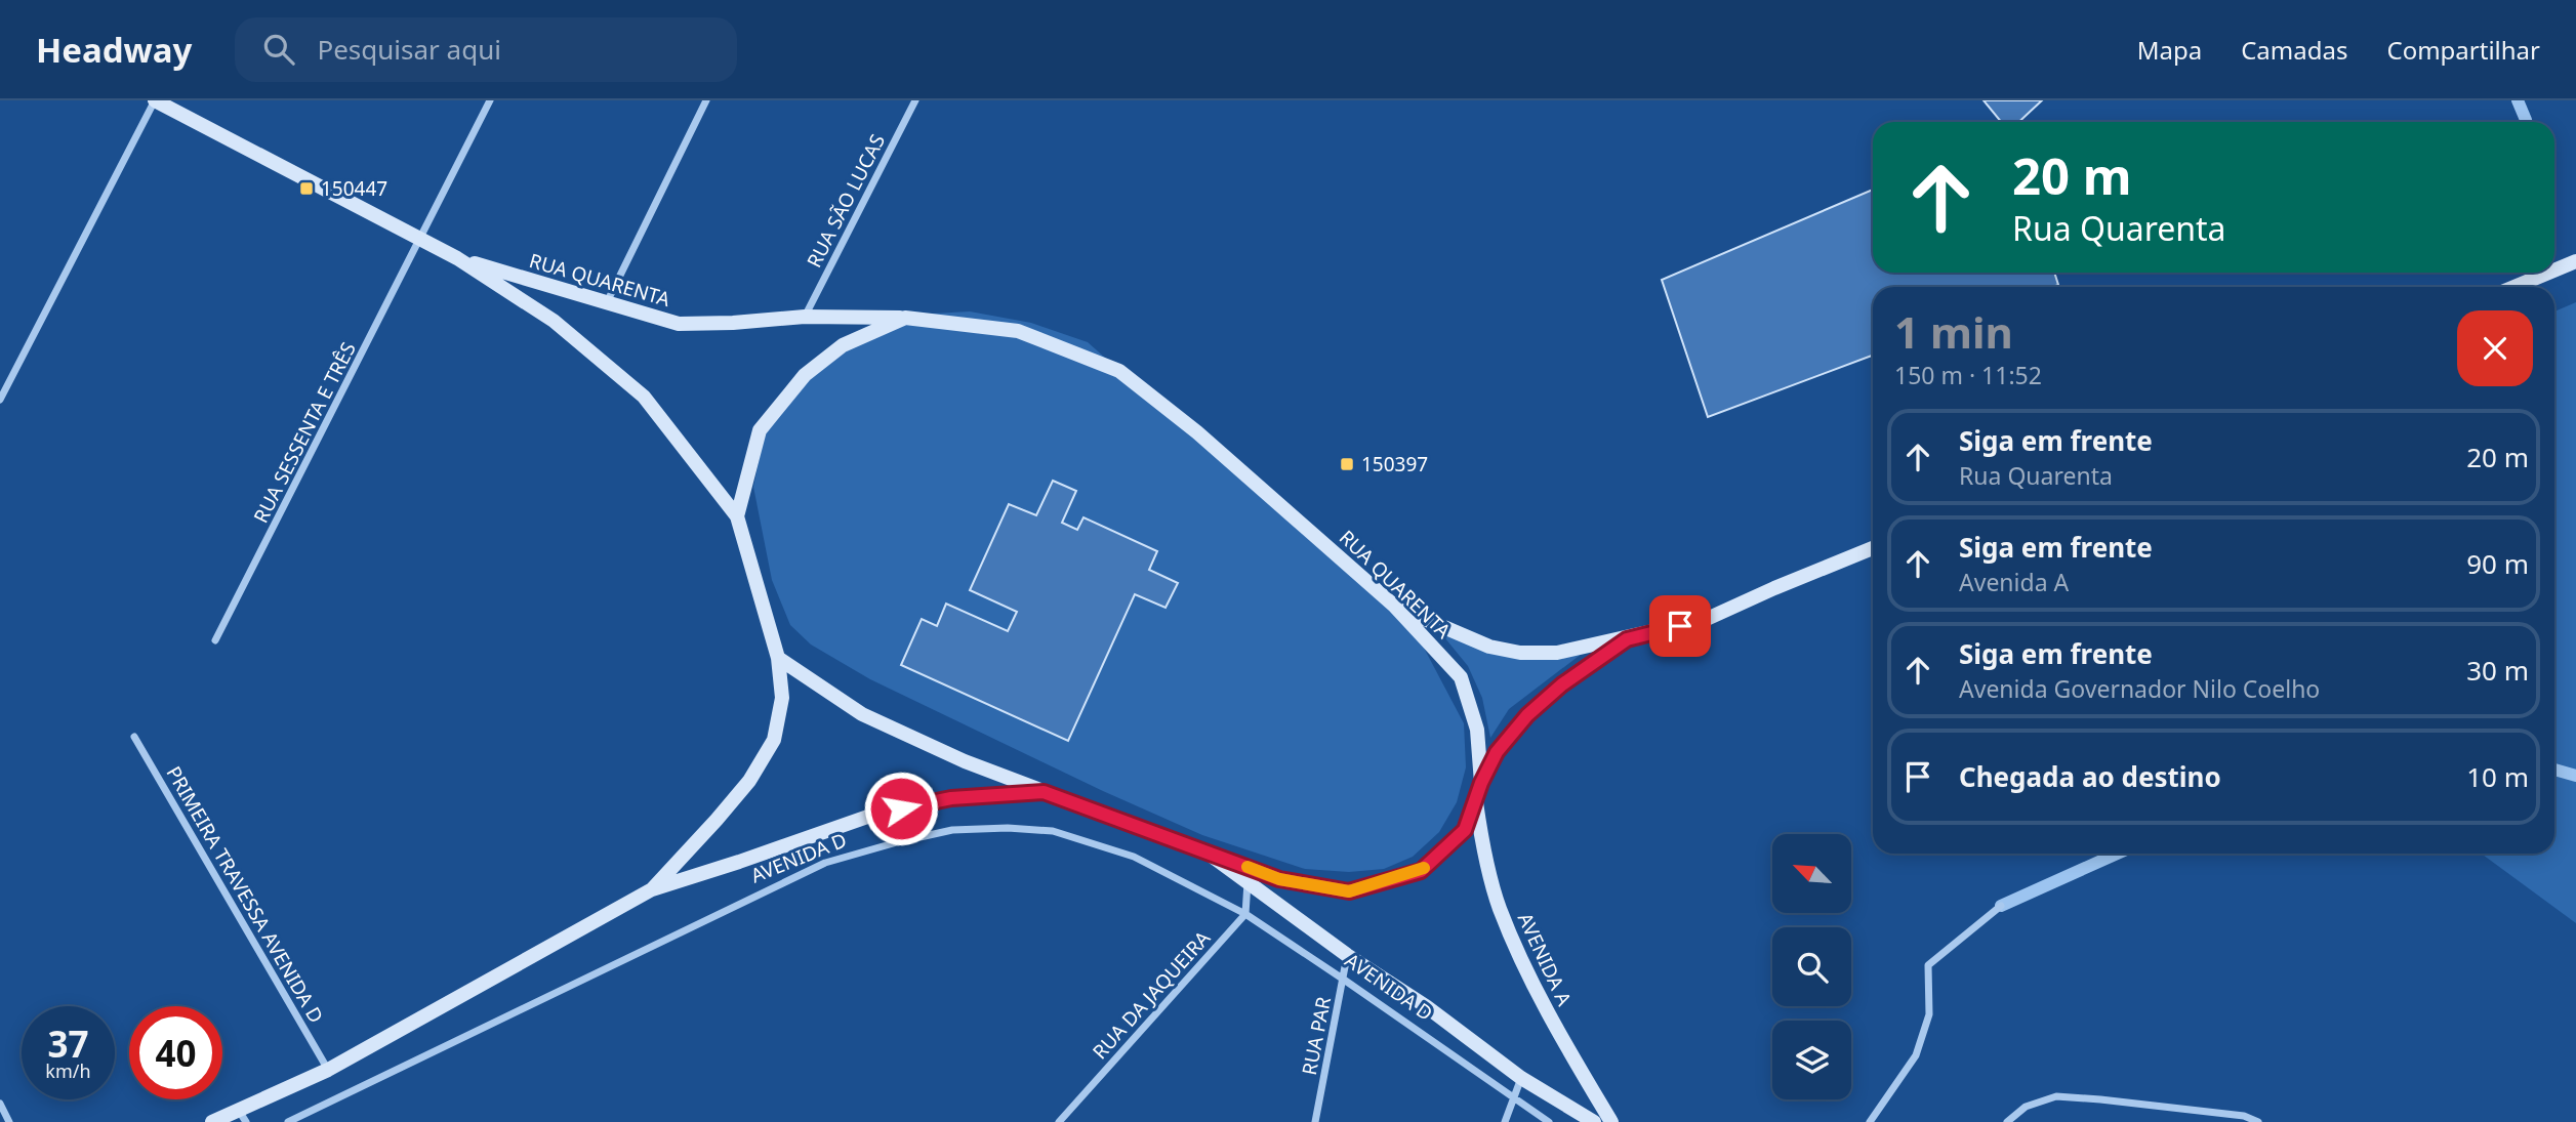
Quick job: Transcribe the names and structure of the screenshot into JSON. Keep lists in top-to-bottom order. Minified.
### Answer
{"streets":{"street":["RUA SÃO LUCAS","RUA QUARENTA","RUA SESSENTA E TRÊS","AVENIDA D","PRIMEIRA TRAVESSA AVENIDA D","AVENIDA A","RUA DA JAQUEIRA","RUA PAR"]},"crossings":[["RUA SÃO LUCAS","RUA QUARENTA"],["RUA QUARENTA","RUA SESSENTA E TRÊS"],["RUA QUARENTA","AVENIDA D"],["RUA QUARENTA","AVENIDA A"],["AVENIDA D","PRIMEIRA TRAVESSA AVENIDA D"],["AVENIDA D","RUA DA JAQUEIRA"],["AVENIDA D","RUA PAR"]],"places":{"transit":["150447","150397"]},"north":"top left","page":{"header":"Headway","search":"Pesquisar aqui","nav":["Mapa","Camadas","Compartilhar"],"turn":["20 m","Rua Quarenta"],"heading":["1 min","150 m · 11:52"],"list":[{"name":"Siga em frente","note":"Rua Quarenta","value":"20 m"},{"name":"Siga em frente","note":"Avenida A","value":"90 m"},{"name":"Siga em frente","note":"Avenida Governador Nilo Coelho","value":"30 m"},{"name":"Chegada ao destino","value":"10 m"}],"speed":"37 km/h","limit":"40"}}
